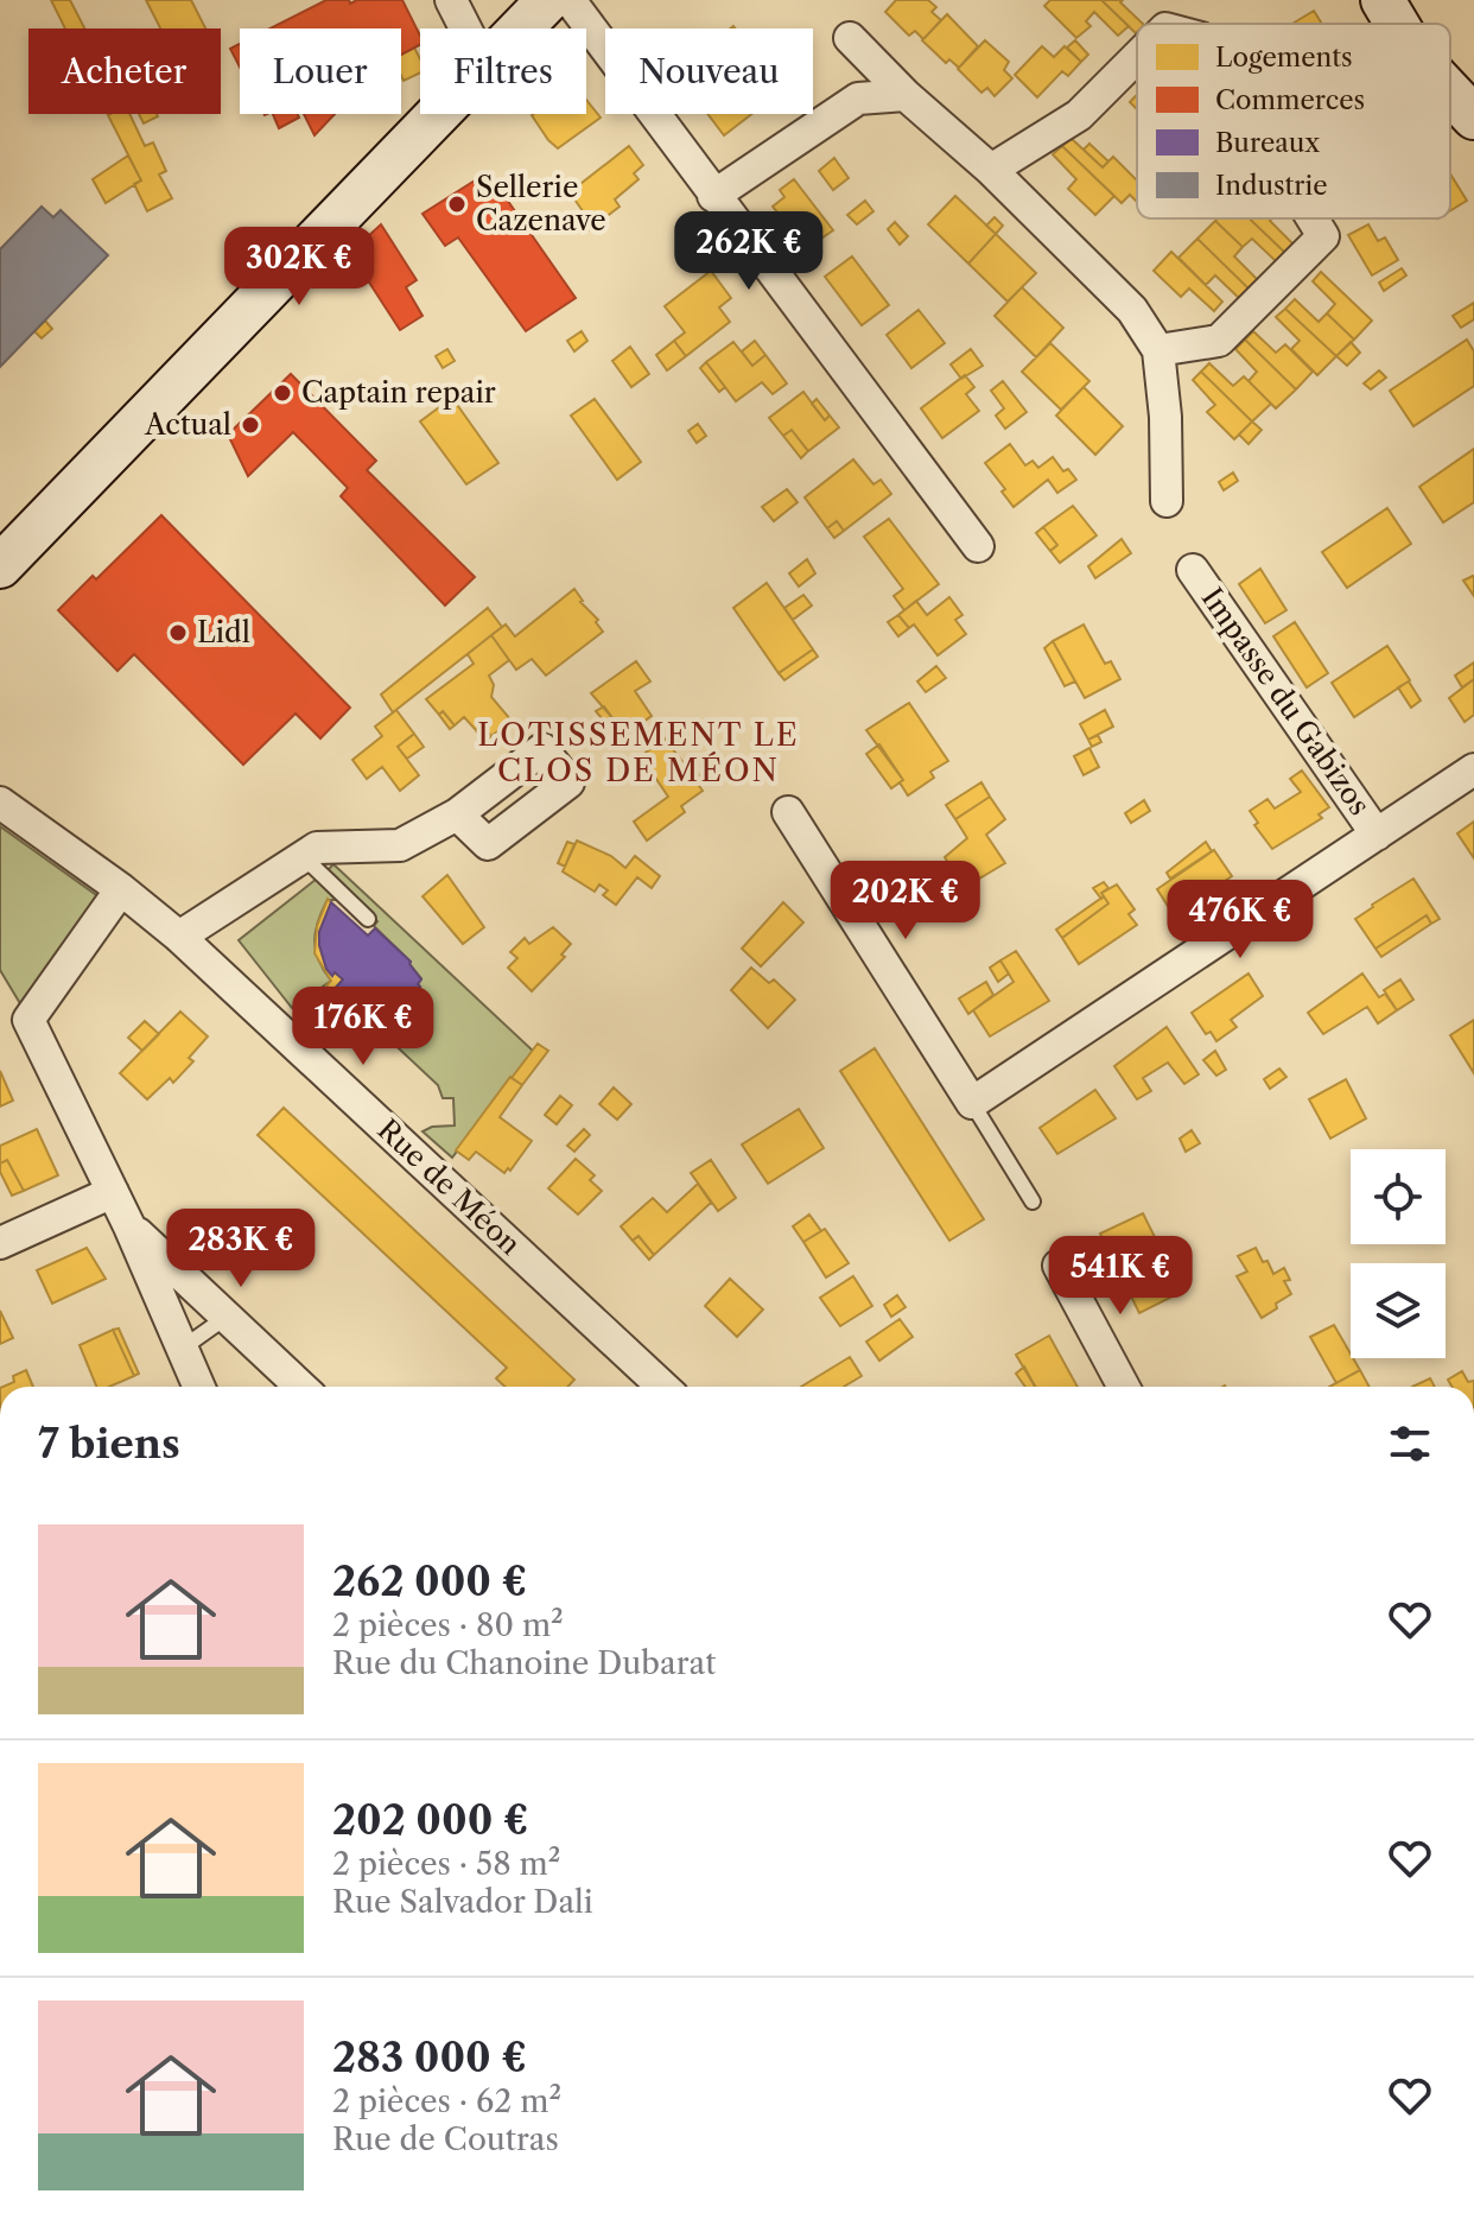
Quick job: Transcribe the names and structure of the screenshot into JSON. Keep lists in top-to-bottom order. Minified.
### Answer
{"streets":{"street":["Impasse du Gabizos","Rue de Méon"]},"districts":["LOTISSEMENT LE CLOS DE MÉON"],"places":["Sellerie Cazenave","Captain repair","Actual","Lidl"],"legend":["Logements","Commerces","Bureaux","Industrie"],"page":{"chip":["Acheter","Louer","Filtres","Nouveau"],"price":["262K €","302K €","202K €","476K €","176K €","283K €","541K €"],"heading":"7 biens","list":[{"name":"262 000 €","note":"2 pièces · 80 m² · Rue du Chanoine Dubarat"},{"name":"202 000 €","note":"2 pièces · 58 m² · Rue Salvador Dali"},{"name":"283 000 €","note":"2 pièces · 62 m² · Rue de Coutras"}]}}
